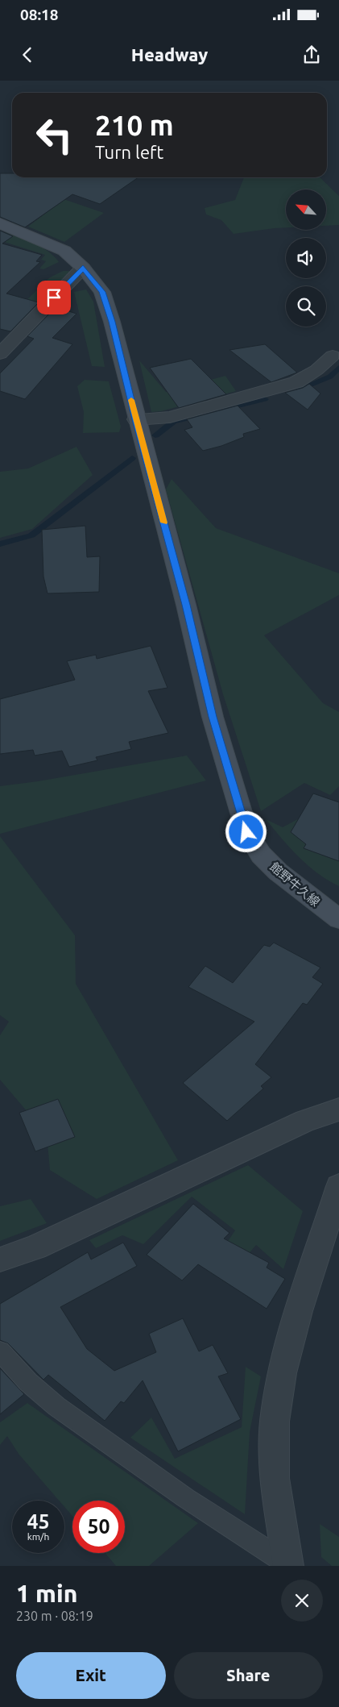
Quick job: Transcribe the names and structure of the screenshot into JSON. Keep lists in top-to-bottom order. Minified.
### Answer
{"streets":{"main road":["館野牛久線"]},"north":"top left","page":{"status":"08:18","header":"Headway","turn":["210 m","Turn left"],"speed":"45 km/h","limit":"50","heading":["1 min","230 m · 08:19"],"buttons":["Exit","Share"]}}
